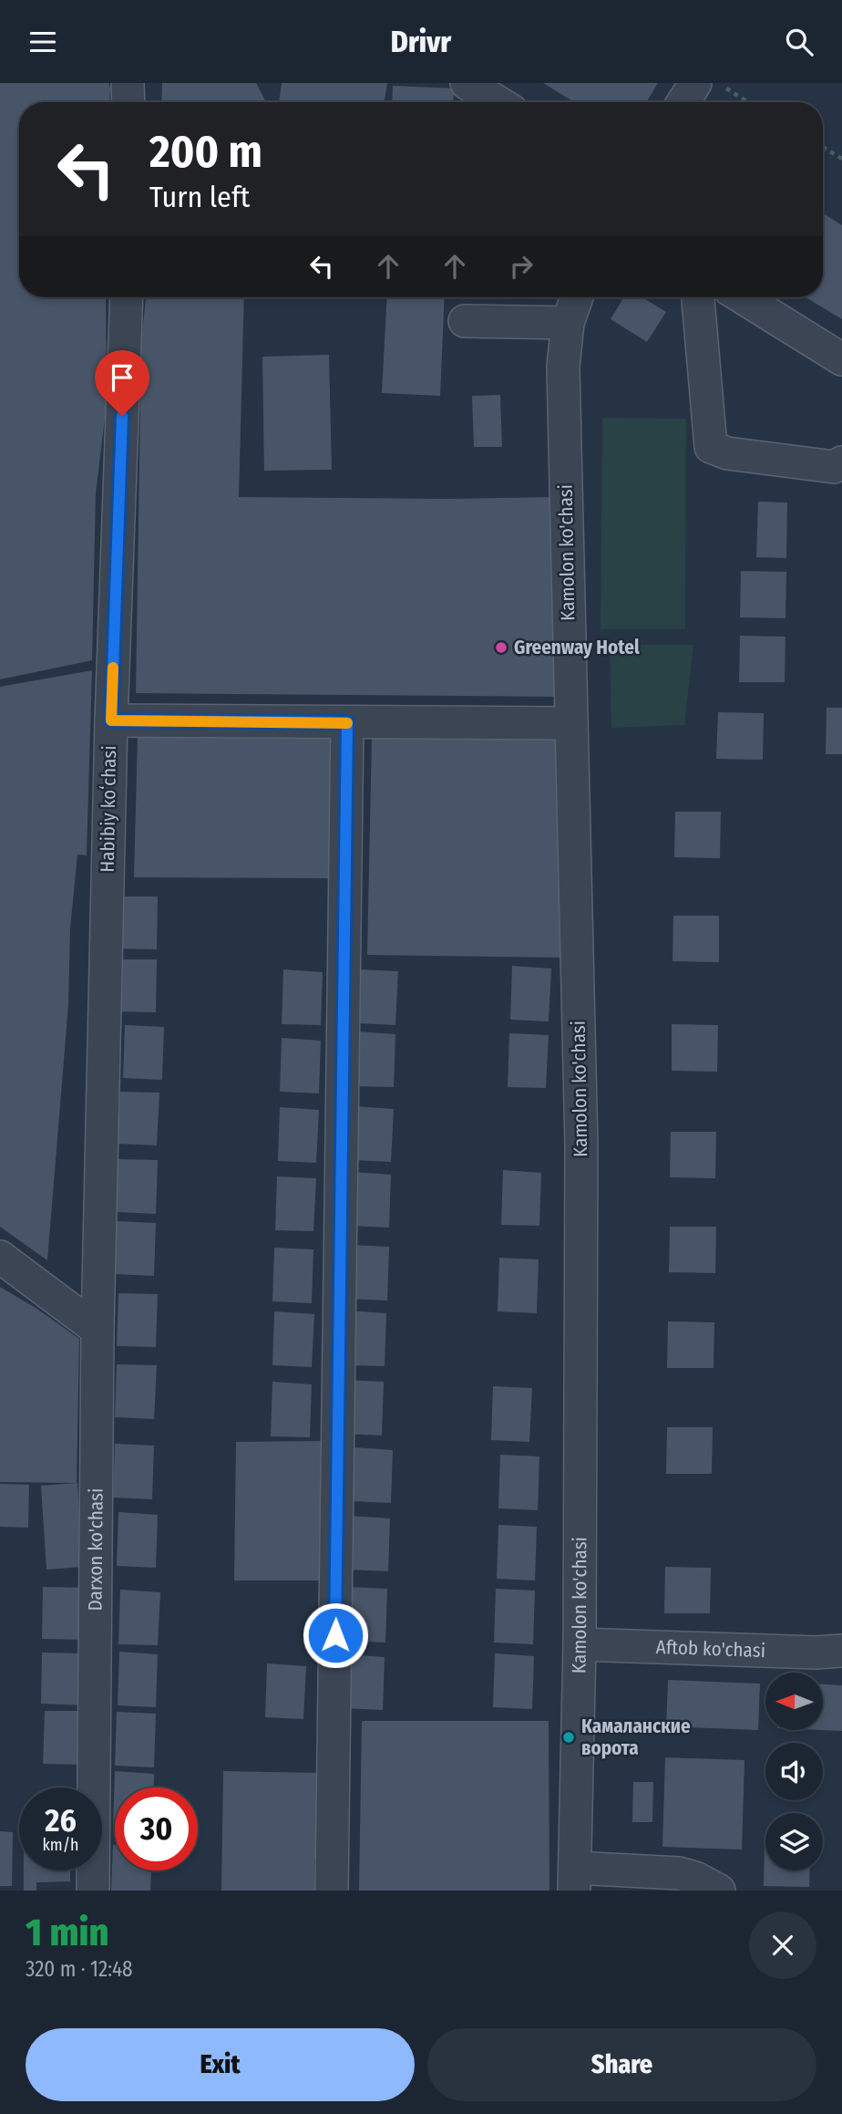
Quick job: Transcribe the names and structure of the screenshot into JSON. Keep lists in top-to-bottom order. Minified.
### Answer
{"streets":{"street":["Kamolon ko'chasi","Habibiy koʻchasi","Darxon ko'chasi","Aftob ko'chasi"]},"crossings":[["Kamolon ko'chasi","Aftob ko'chasi"],["Habibiy koʻchasi","Darxon ko'chasi"]],"places":["Greenway Hotel","Камаланские ворота"],"north":"left","page":{"header":"Drivr","turn":["200 m","Turn left"],"speed":"26 km/h","limit":"30","heading":["1 min","320 m · 12:48"],"buttons":["Exit","Share"]}}
